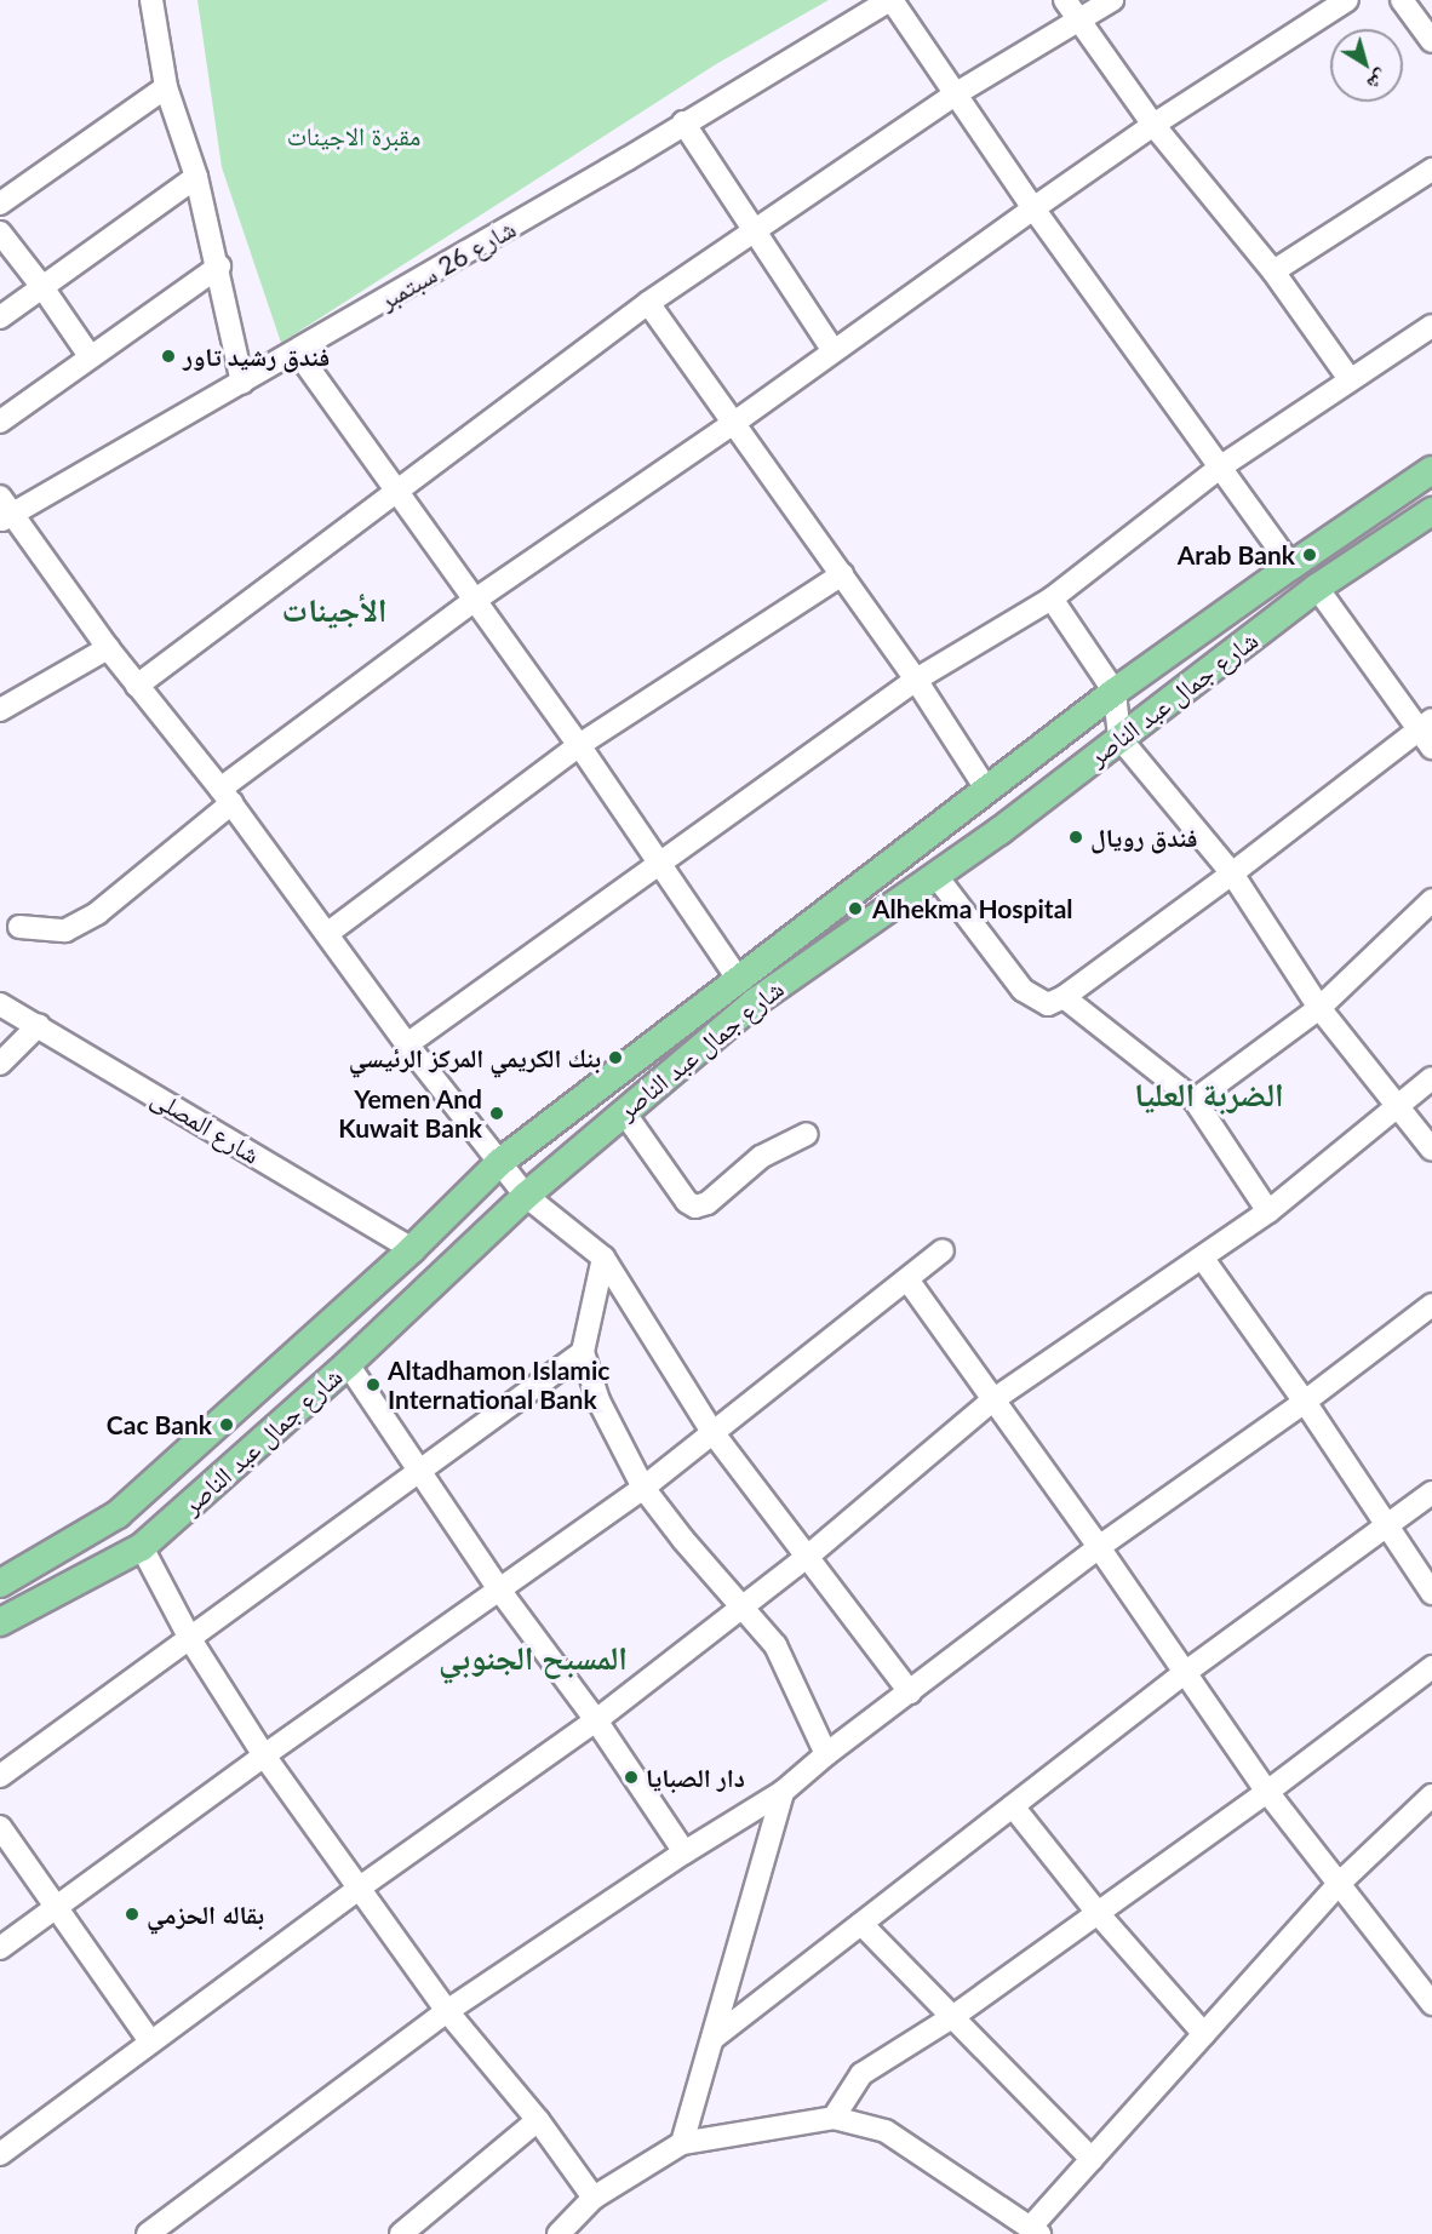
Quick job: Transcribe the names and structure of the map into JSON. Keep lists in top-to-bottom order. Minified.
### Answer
{"streets":{"main road":["شارع جمال عبد الناصر"],"street":["شارع 26 سبتمبر","شارع المصلى"]},"crossings":[["شارع جمال عبد الناصر","شارع المصلى"]],"districts":["الأجينات","الضربة العليا","المسبح الجنوبي"],"parks":["مقبرة الاجينات"],"places":["فندق رشيد تاور","Arab Bank","فندق رويال","Alhekma Hospital","بنك الكريمي المركز الرئيسي","Yemen And Kuwait Bank","Altadhamon Islamic International Bank","Cac Bank","دار الصبايا","بقاله الحزمي"],"north":"bottom right"}
